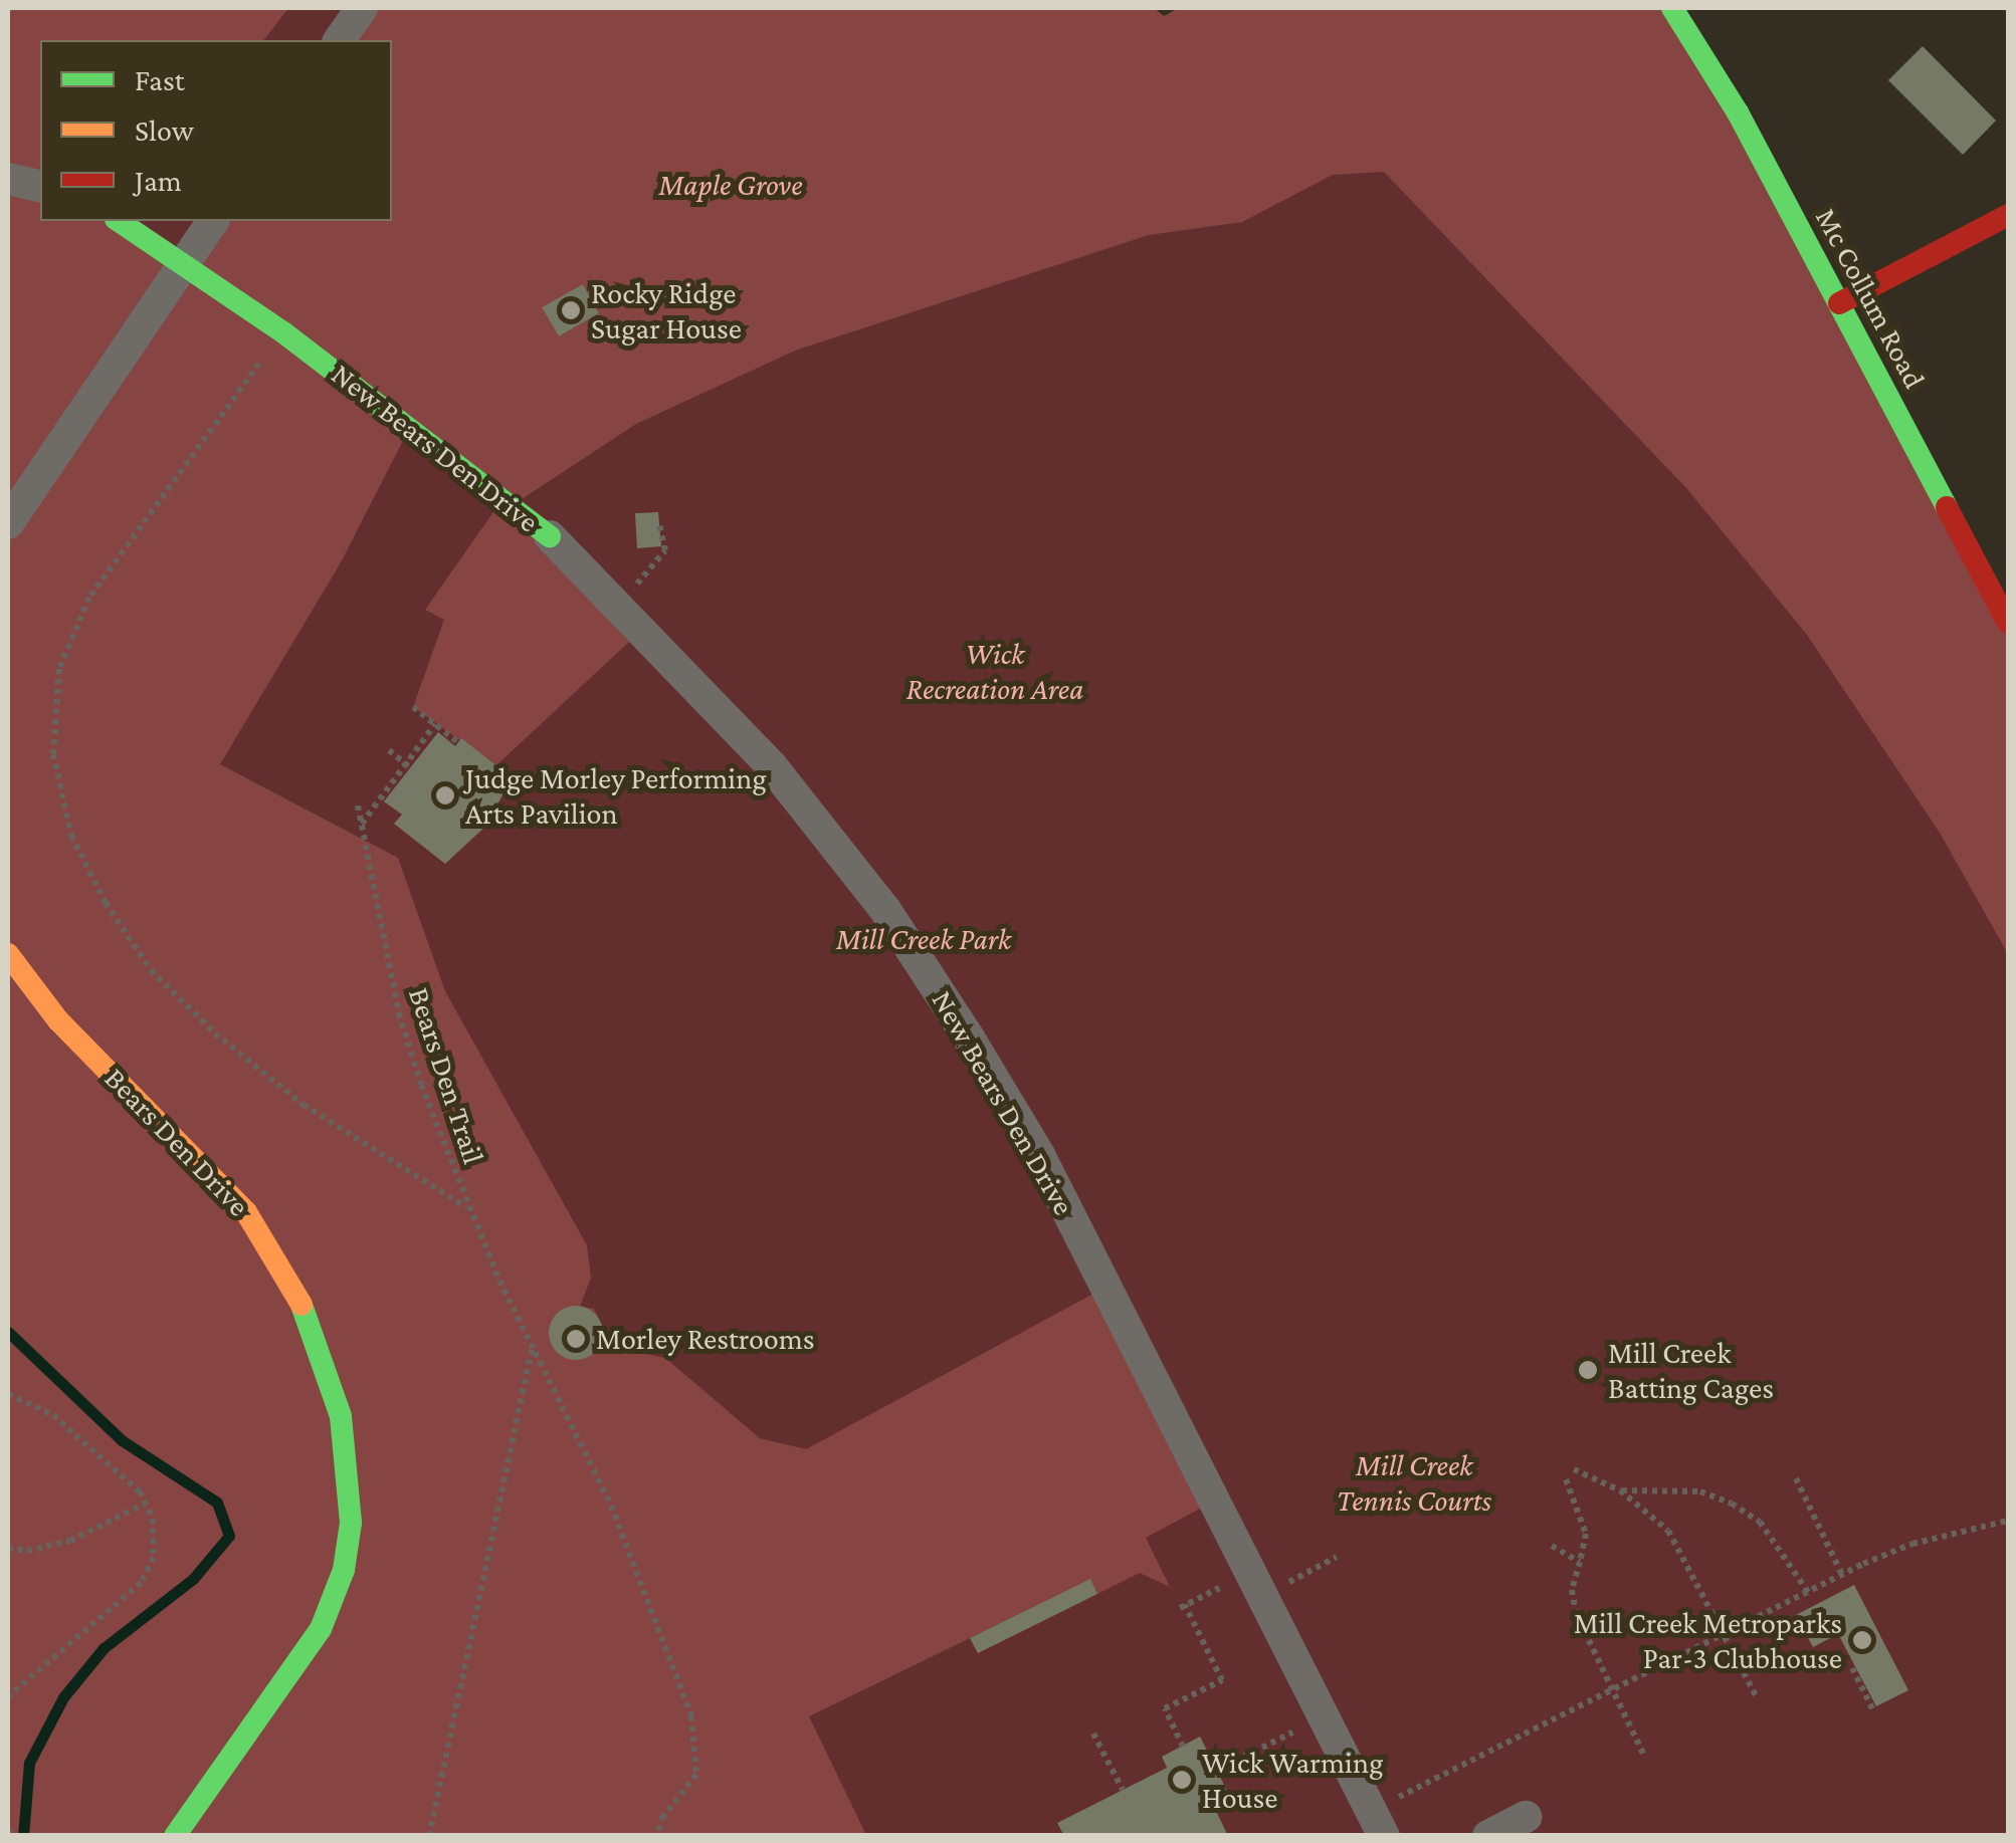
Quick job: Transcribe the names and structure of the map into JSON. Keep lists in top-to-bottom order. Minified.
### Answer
{"streets":{"street":["Mc Collum Road","New Bears Den Drive","Bears Den Drive"],"path":["Bears Den Trail"]},"parks":["Maple Grove","Wick Recreation Area","Mill Creek Park","Mill Creek Tennis Courts"],"places":["Rocky Ridge Sugar House","Judge Morley Performing Arts Pavilion","Morley Restrooms","Mill Creek Batting Cages","Mill Creek Metroparks Par-3 Clubhouse","Wick Warming House"],"legend":["Fast","Slow","Jam"]}
